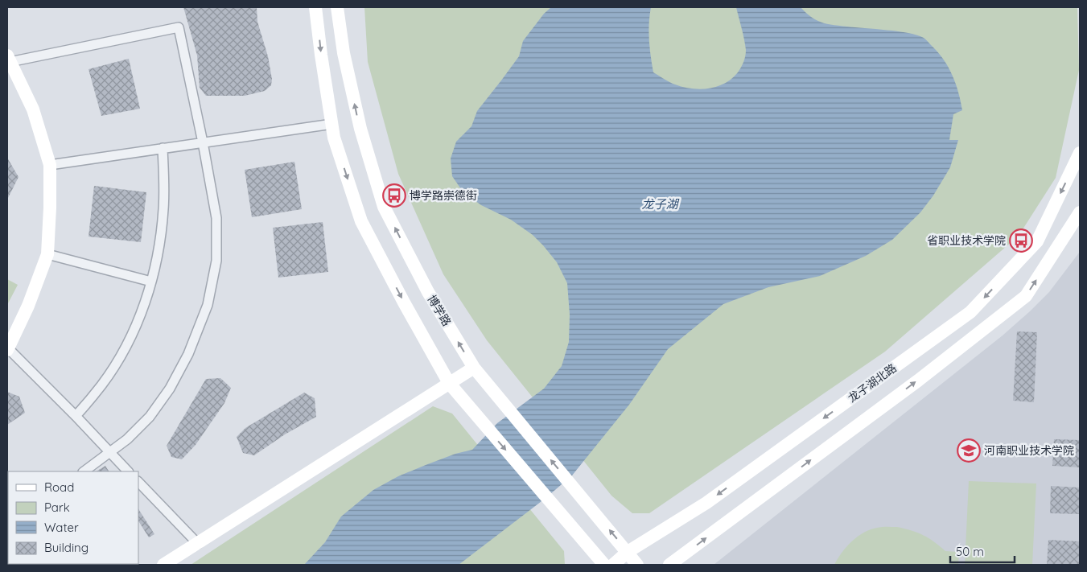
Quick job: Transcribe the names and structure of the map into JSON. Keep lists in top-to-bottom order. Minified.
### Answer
{"streets":{"street":["博学路","龙子湖北路"]},"crossings":[["博学路","龙子湖北路"]],"water":["龙子湖"],"places":{"bus stop":["博学路崇德街","省职业技术学院"],"school or university":["河南职业技术学院"]},"legend":["Road","Park","Water","Building"],"scale_bar":"50 m"}
